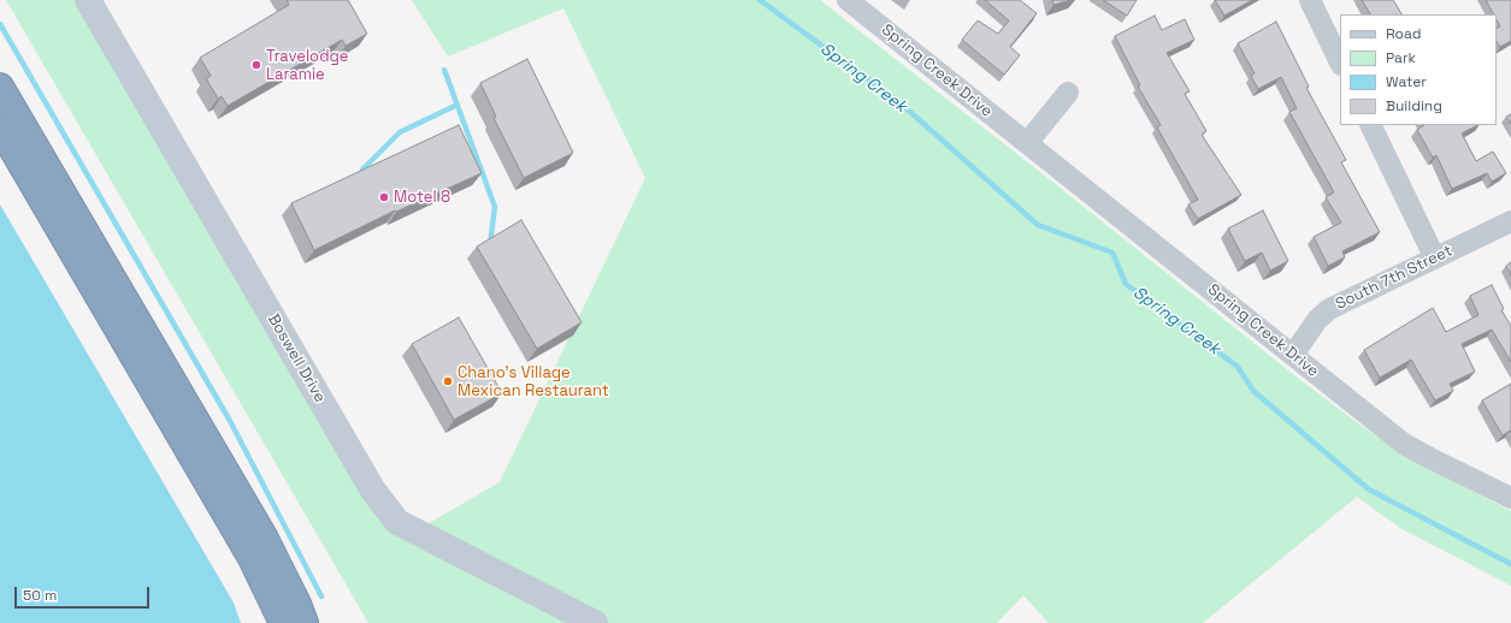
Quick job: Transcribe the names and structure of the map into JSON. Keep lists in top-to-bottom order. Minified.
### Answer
{"streets":{"street":["Spring Creek Drive","South 7th Street","Boswell Drive"]},"crossings":[["Spring Creek Drive","South 7th Street"]],"water":["Spring Creek"],"places":["Travelodge Laramie","Motel 8","Chano's Village Mexican Restaurant"],"legend":["Road","Park","Water","Building"],"scale_bar":"50 m"}
